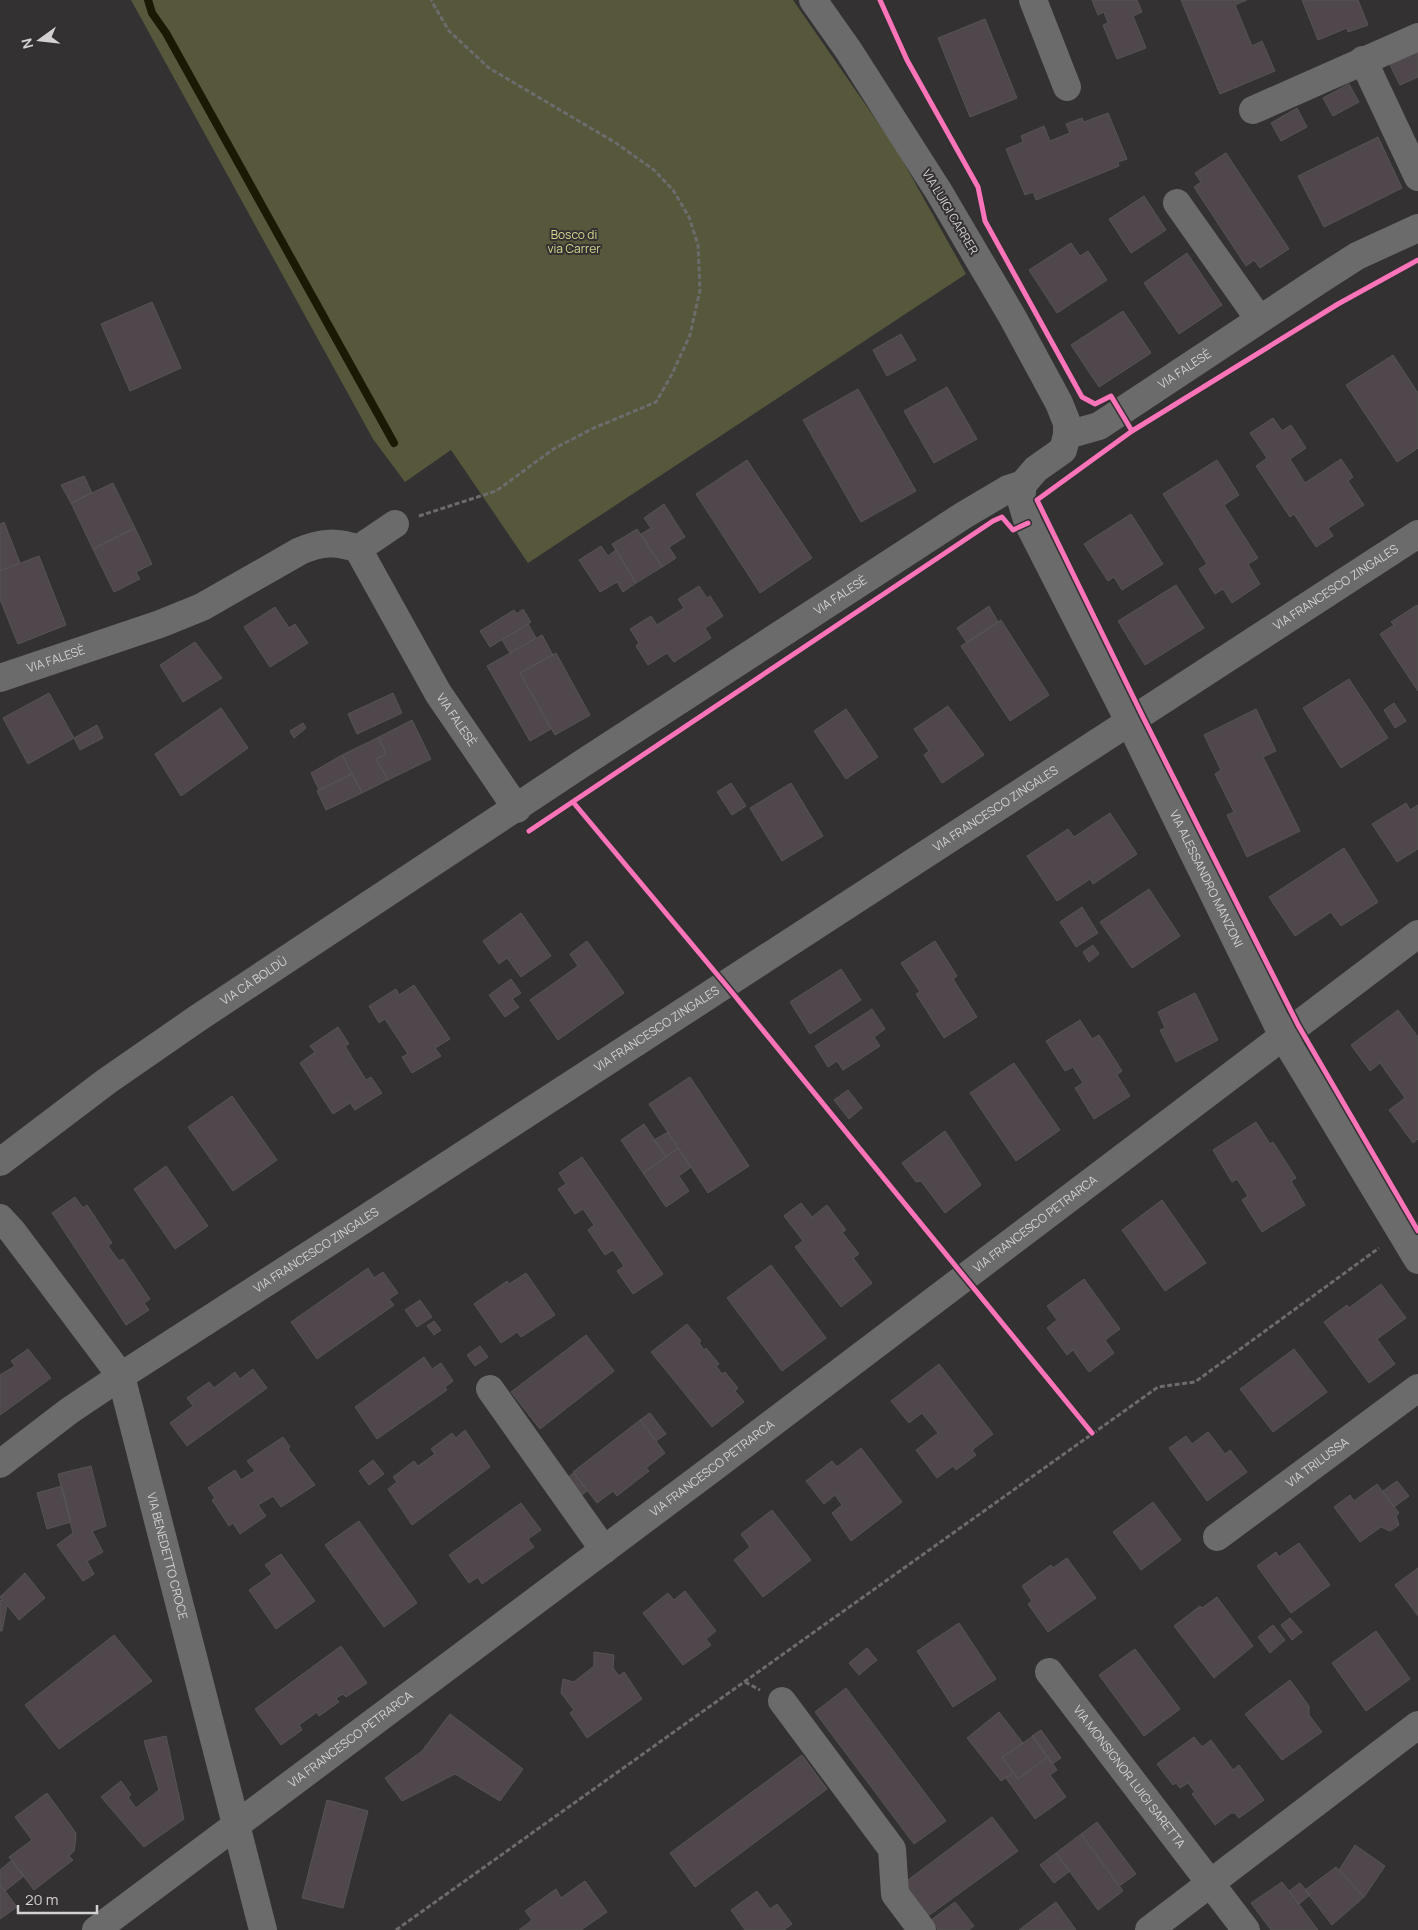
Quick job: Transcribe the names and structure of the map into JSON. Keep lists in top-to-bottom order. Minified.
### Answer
{"streets":{"street":["VIA LUIGI CARRER","VIA FALESÈ","VIA FRANCESCO ZINGALES","VIA ALESSANDRO MANZONI","VIA CÀ BOLDÙ","VIA FRANCESCO PETRARCA","VIA TRILUSSA","VIA BENEDETTO CROCE","VIA MONSIGNOR LUIGI SARETTA"]},"crossings":[["VIA LUIGI CARRER","VIA FALESÈ"],["VIA FALESÈ","VIA ALESSANDRO MANZONI"],["VIA FALESÈ","VIA CÀ BOLDÙ"],["VIA FRANCESCO ZINGALES","VIA ALESSANDRO MANZONI"],["VIA FRANCESCO ZINGALES","VIA BENEDETTO CROCE"],["VIA ALESSANDRO MANZONI","VIA FRANCESCO PETRARCA"],["VIA FRANCESCO PETRARCA","VIA BENEDETTO CROCE"]],"parks":["Bosco di via Carrer"],"scale_bar":"20 m","north":"left"}
